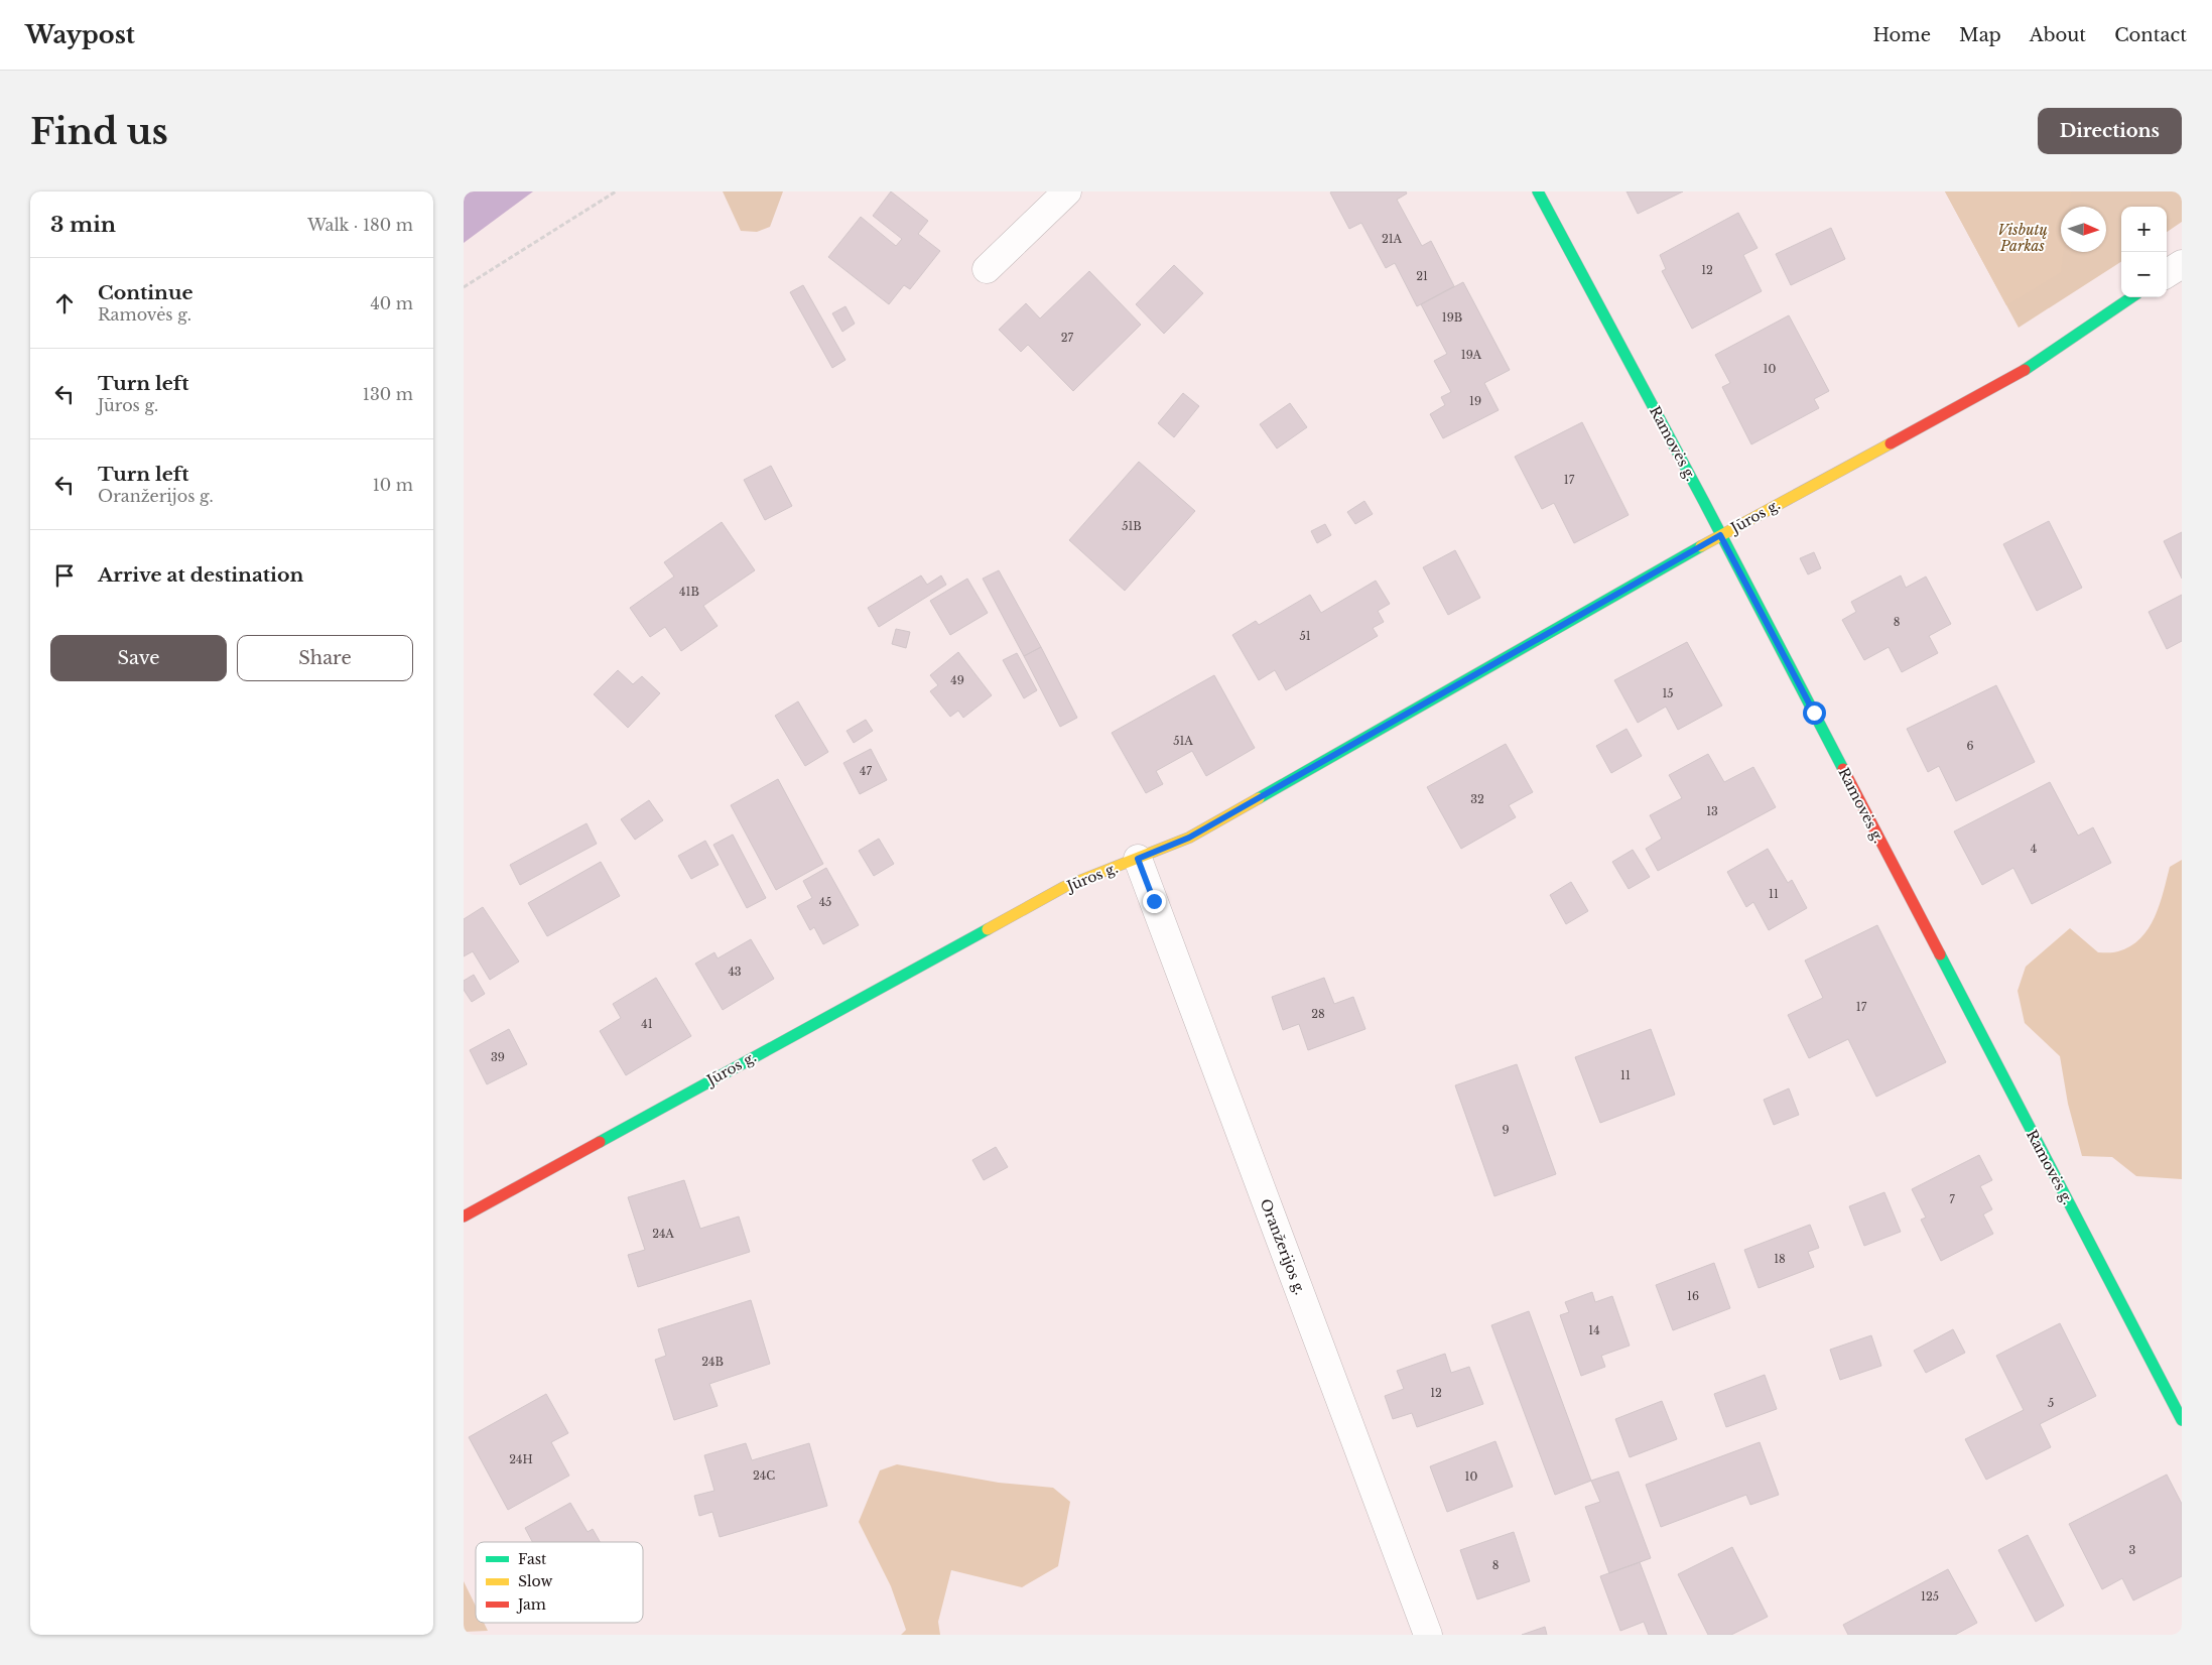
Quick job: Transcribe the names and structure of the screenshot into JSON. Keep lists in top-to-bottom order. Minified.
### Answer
{"streets":{"street":["Ramovės g.","Jūros g.","Oranžerijos g."]},"crossings":[["Ramovės g.","Jūros g."],["Jūros g.","Oranžerijos g."]],"parks":["Visbutų Parkas"],"house_numbers":["21A","12","21","19B","27","19A","10","19","17","51B","41B","8","51","49","15","51A","6","47","32","13","4","11","45","43","17","28","41","39","11","9","7","24A","18","16","14","24B","12","5","24H","24C","10","3","8","125"],"legend":["Fast","Slow","Jam"],"north":"right","page":{"header":"Waypost","nav":["Home","Map","About","Contact"],"buttons":["Directions",["Save","Share"]],"title":"Find us","heading":["3 min","Walk · 180 m"],"map_buttons":["+","−"],"list":[["Continue","Ramovės g.","40 m"],["Turn left","Jūros g.","130 m"],["Turn left","Oranžerijos g.","10 m"],"Arrive at destination"]}}
